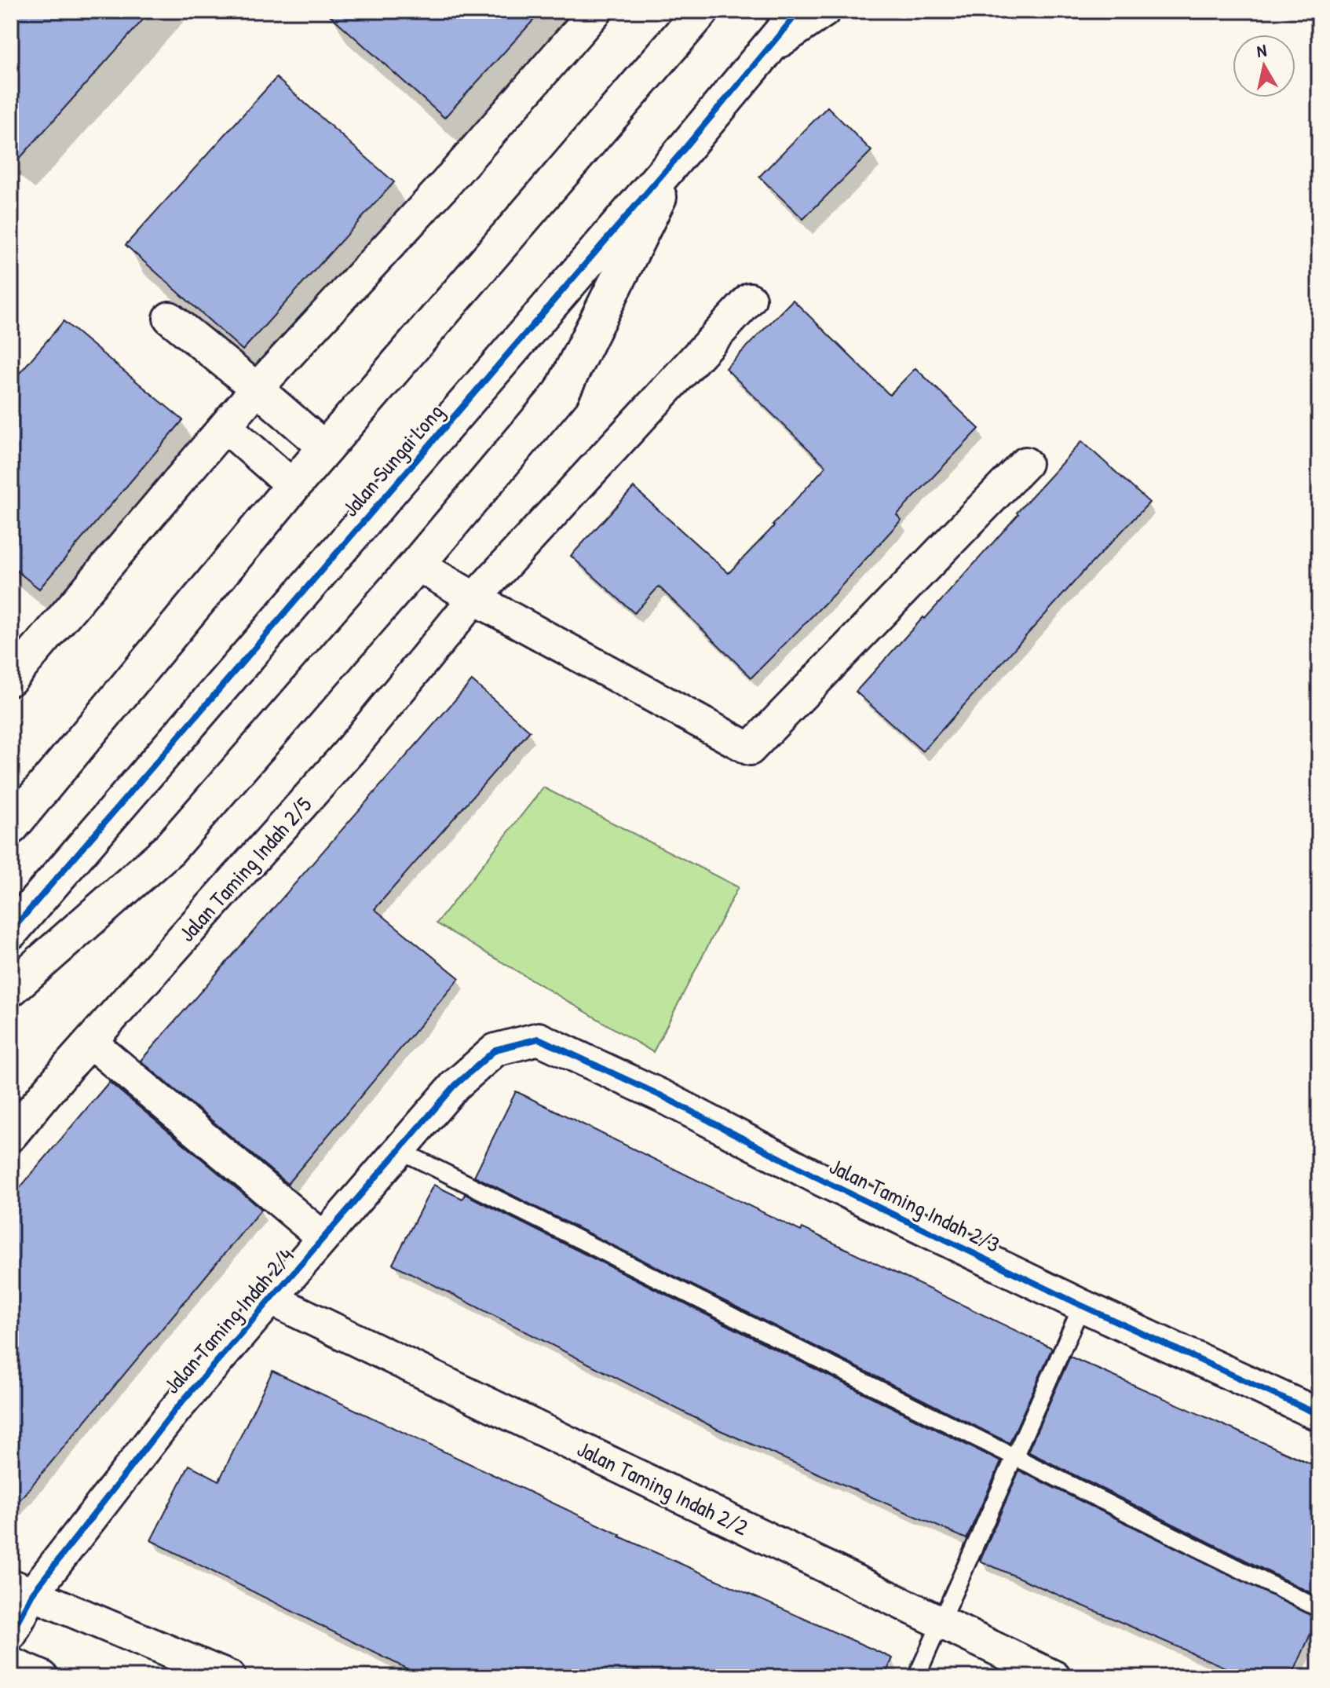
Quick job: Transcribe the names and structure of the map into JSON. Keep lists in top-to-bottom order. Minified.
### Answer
{"streets":{"street":["Jalan Sungai Long","Jalan Taming Indah 2/5","Jalan Taming Indah 2/3","Jalan Taming Indah 2/4","Jalan Taming Indah 2/2"]},"crossings":[["Jalan Taming Indah 2/3","Jalan Taming Indah 2/4"],["Jalan Taming Indah 2/4","Jalan Taming Indah 2/2"]],"north":"top"}
